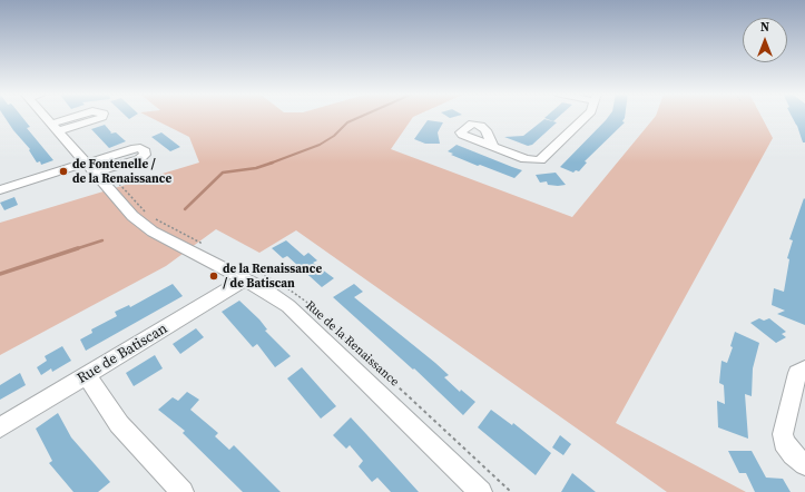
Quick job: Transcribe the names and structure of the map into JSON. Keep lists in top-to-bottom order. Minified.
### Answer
{"streets":{"street":["Rue de la Renaissance","Rue de Batiscan"]},"crossings":[["Rue de la Renaissance","Rue de Batiscan"]],"places":["de Fontenelle / de la Renaissance","de la Renaissance / de Batiscan"],"north":"top"}
